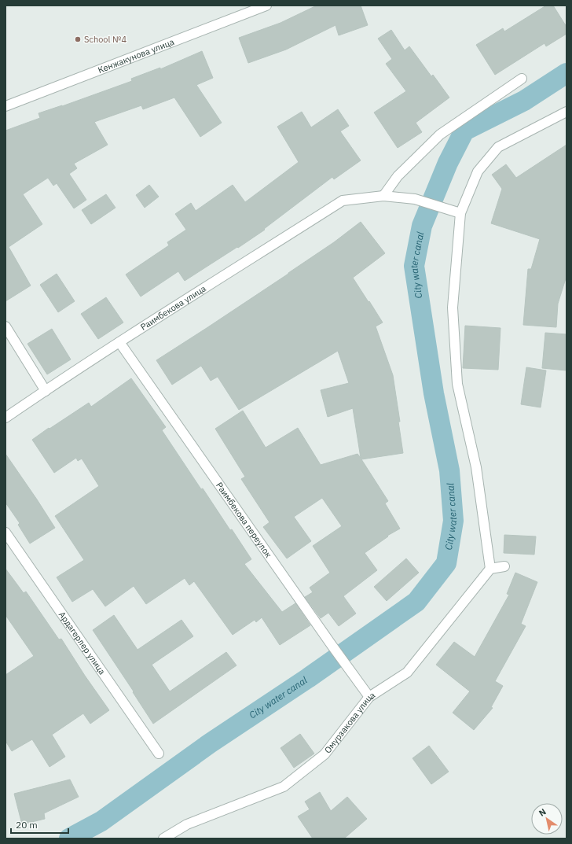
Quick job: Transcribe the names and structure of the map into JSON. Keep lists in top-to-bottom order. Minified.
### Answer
{"streets":{"street":["Кенжакунова улица","Раимбекова улица","Раимбекова переулок","Ардагерлер улица","Омурзакова улица"]},"crossings":[["Раимбекова улица","Раимбекова переулок"],["Раимбекова переулок","Омурзакова улица"]],"water":["City water canal"],"places":["School №4"],"scale_bar":"20 m","north":"top left"}
